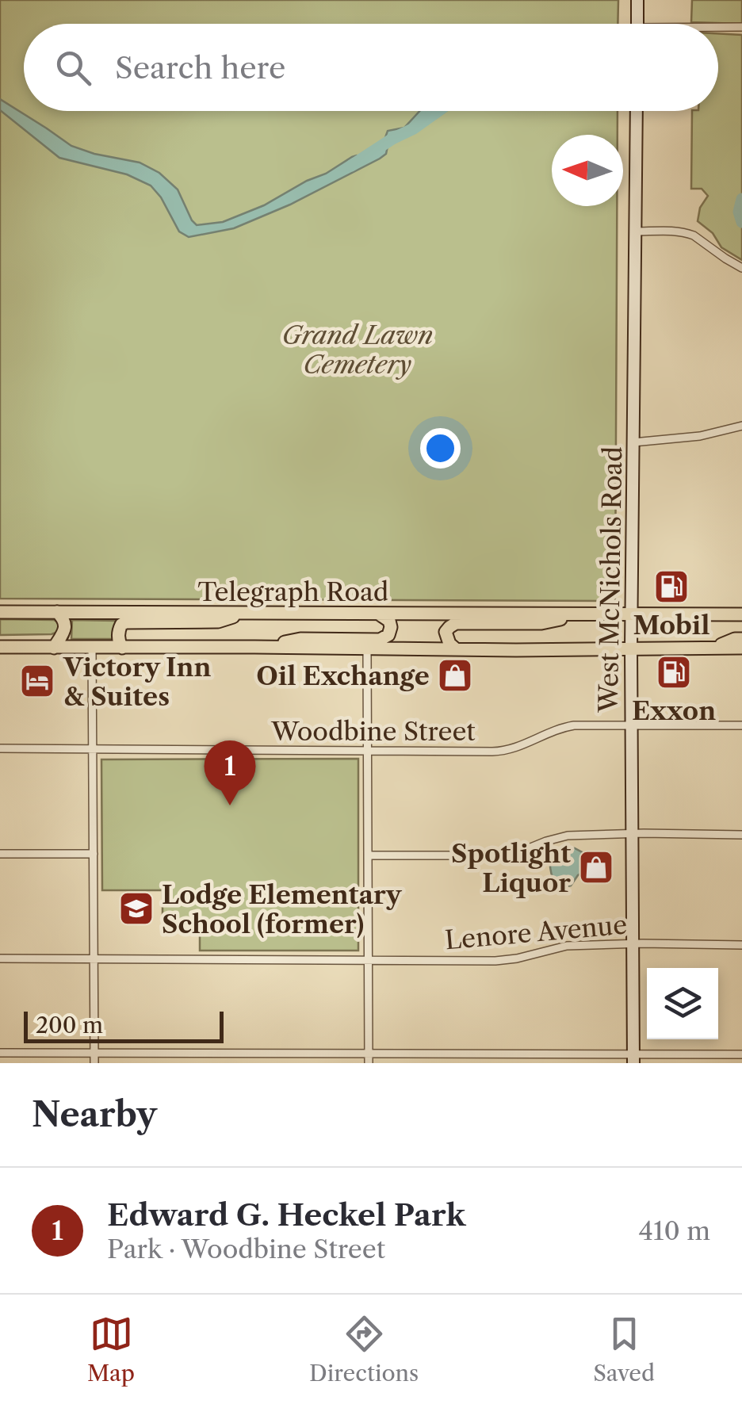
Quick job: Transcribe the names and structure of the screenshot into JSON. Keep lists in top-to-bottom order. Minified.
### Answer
{"streets":{"main road":["West McNichols Road","Telegraph Road"],"street":["Woodbine Street","Lenore Avenue"]},"crossings":[["West McNichols Road","Telegraph Road"],["West McNichols Road","Woodbine Street"],["West McNichols Road","Lenore Avenue"]],"parks":["Grand Lawn Cemetery"],"places":{"fuel station":["Mobil","Exxon"],"shop":["Oil Exchange","Spotlight Liquor"],"hotel":["Victory Inn & Suites"],"school or university":["Lodge Elementary School (former)"]},"scale_bar":"200 m","north":"left","page":{"search":"Search here","pins":"1","scale":"200 m","heading":"Nearby","list":[{"mark":"1","name":"Edward G. Heckel Park","note":"Park · Woodbine Street","value":"410 m"}],"nav":["Map","Directions","Saved"]}}
